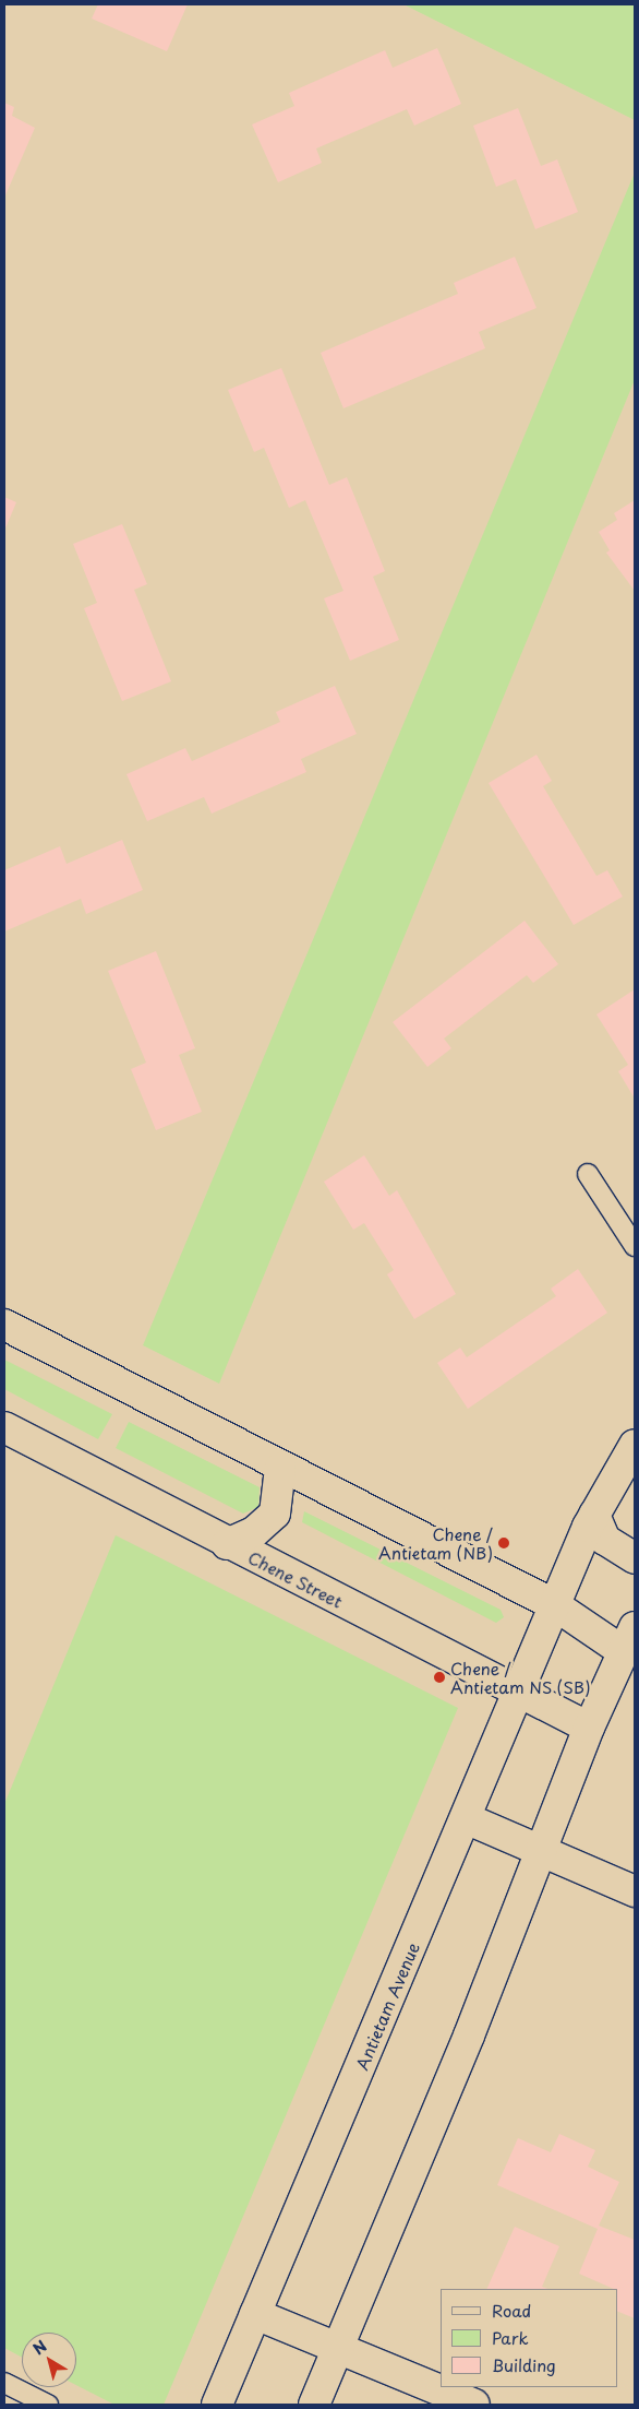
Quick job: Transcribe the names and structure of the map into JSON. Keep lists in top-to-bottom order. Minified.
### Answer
{"streets":{"street":["Chene Street","Antietam Avenue"]},"crossings":[["Chene Street","Antietam Avenue"]],"places":["Chene / Antietam (NB)","Chene / Antietam NS (SB)"],"legend":["Road","Park","Building"],"north":"top left"}
